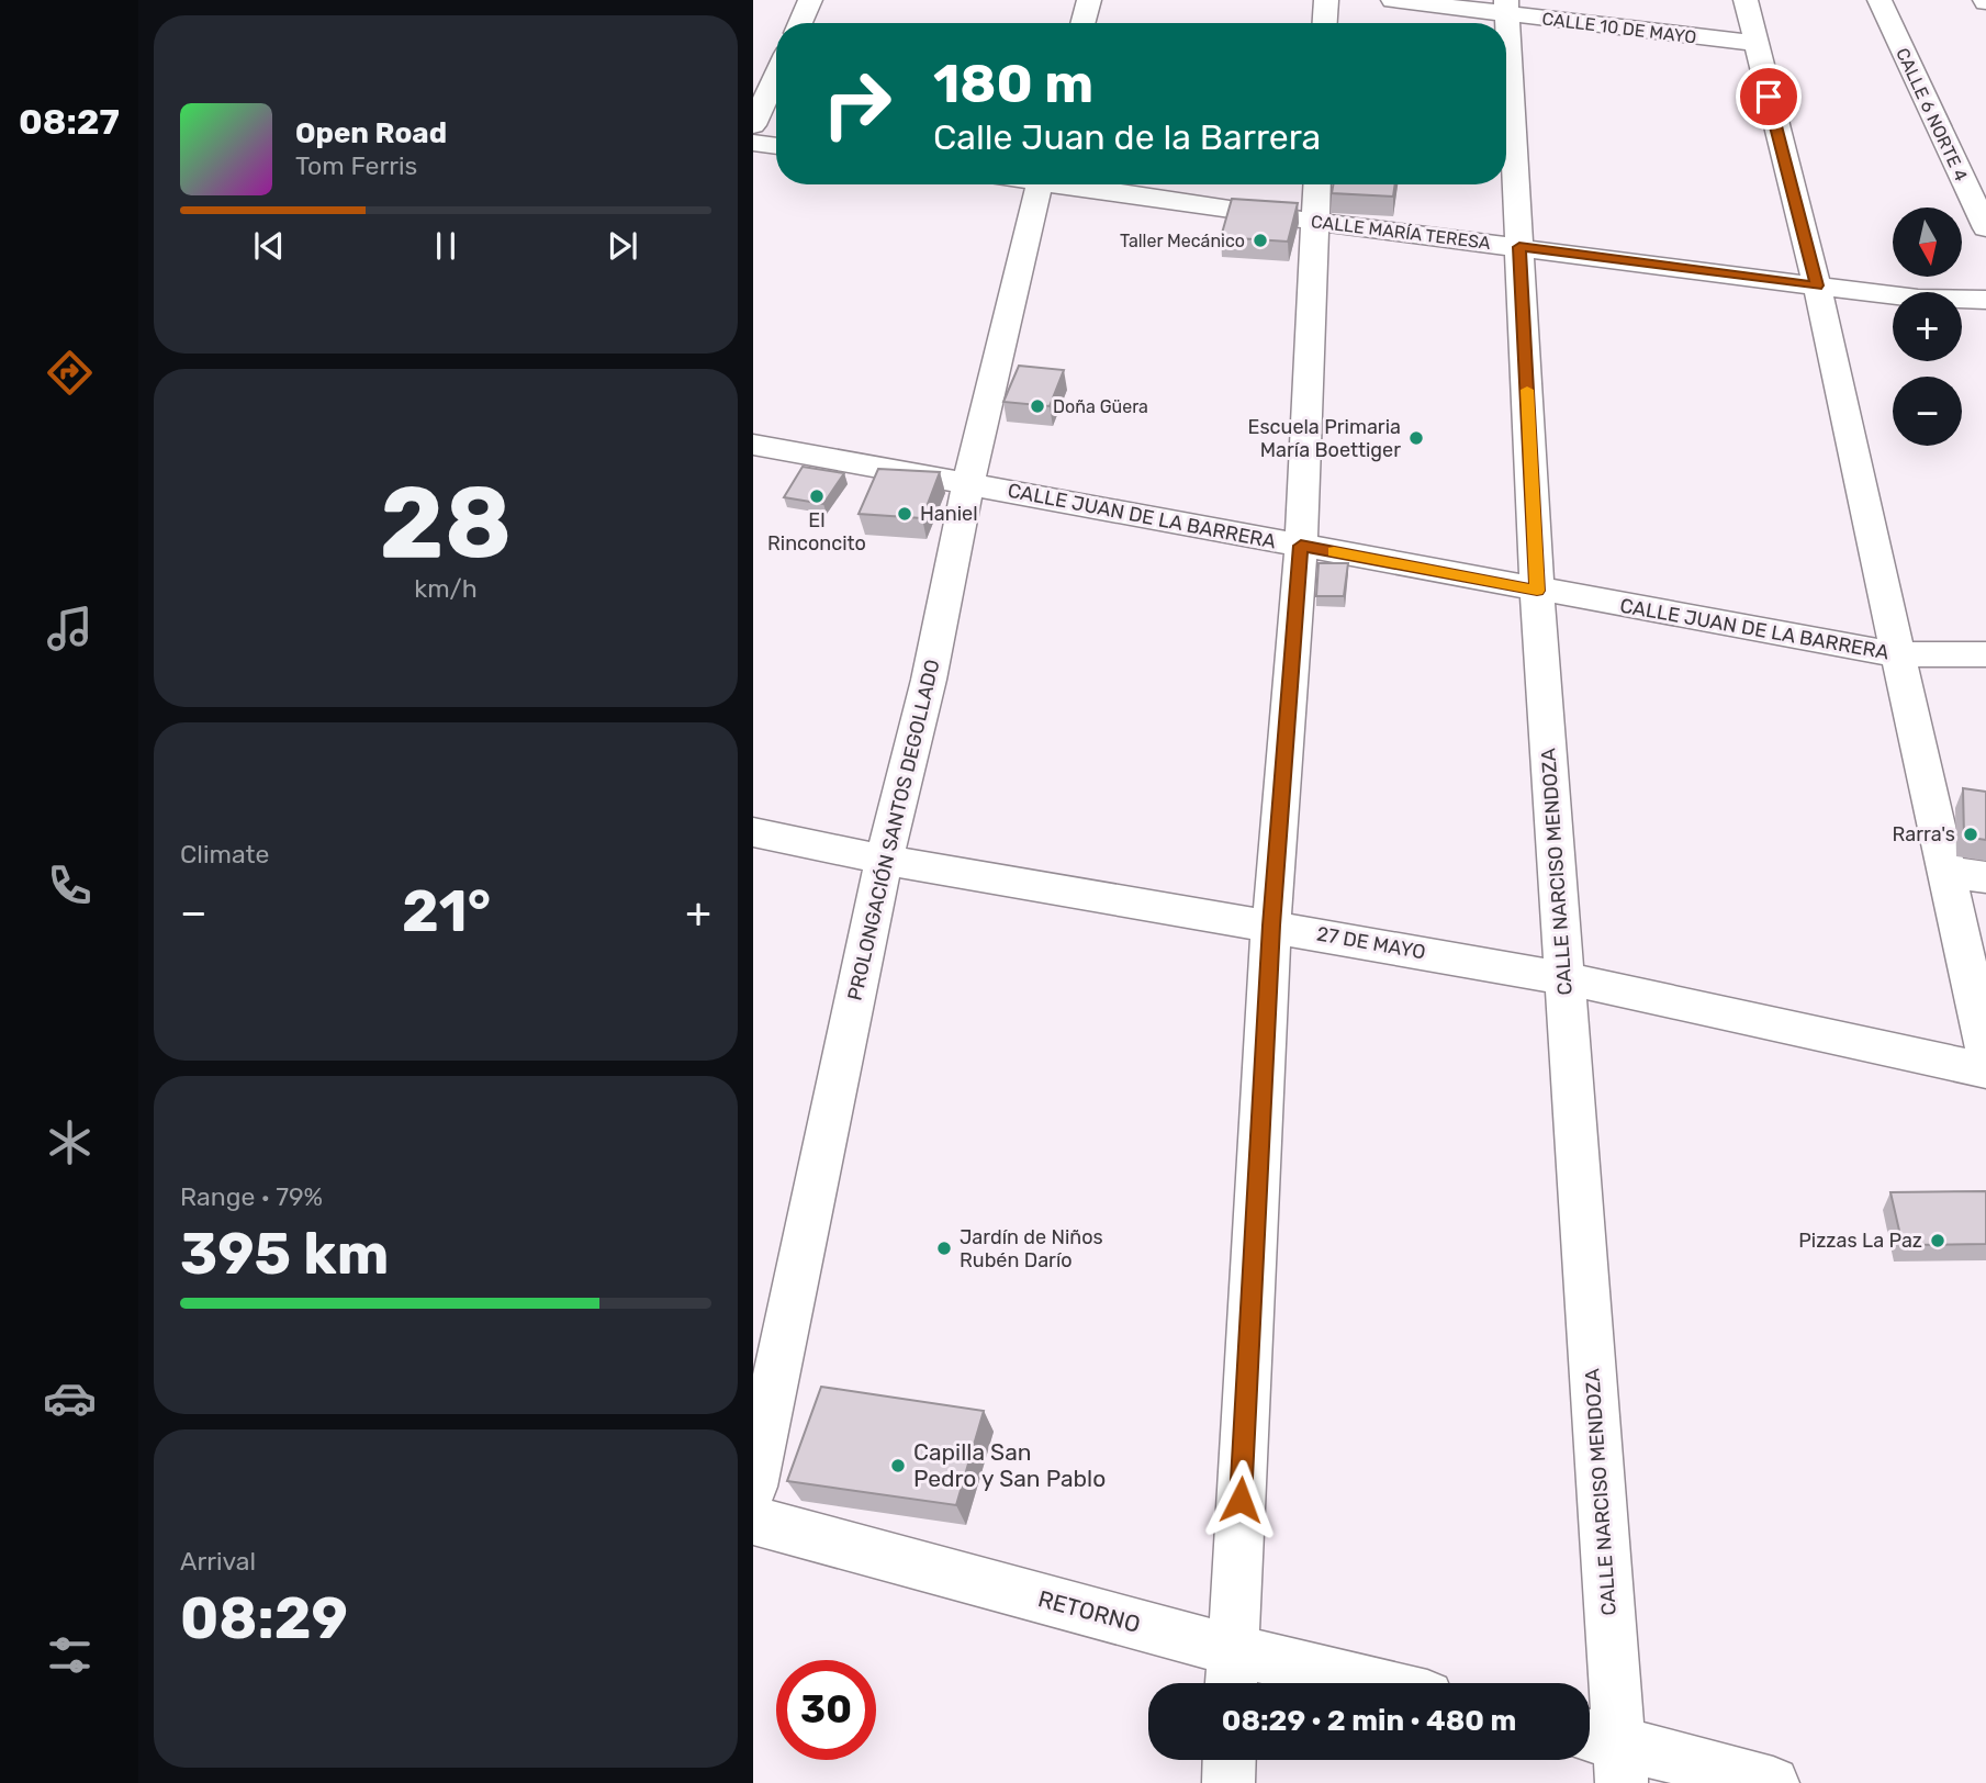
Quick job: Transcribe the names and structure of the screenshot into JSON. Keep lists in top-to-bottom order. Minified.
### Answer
{"streets":{"street":["CALLE 10 DE MAYO","CALLE 6 NORTE 4","CALLE MARÍA TERESA","CALLE JUAN DE LA BARRERA","PROLONGACIÓN SANTOS DEGOLLADO","CALLE NARCISO MENDOZA","27 DE MAYO","RETORNO"]},"crossings":[["CALLE 10 DE MAYO","CALLE NARCISO MENDOZA"],["CALLE MARÍA TERESA","CALLE NARCISO MENDOZA"],["CALLE JUAN DE LA BARRERA","PROLONGACIÓN SANTOS DEGOLLADO"],["CALLE JUAN DE LA BARRERA","CALLE NARCISO MENDOZA"],["PROLONGACIÓN SANTOS DEGOLLADO","27 DE MAYO"],["CALLE NARCISO MENDOZA","27 DE MAYO"]],"places":["Taller Mecánico","Doña Güera","Escuela Primaria María Boettiger","El Rinconcito","Haniel","Rarra's","Pizzas La Paz","Jardín de Niños Rubén Darío","Capilla San Pedro y San Pablo"],"north":"bottom","page":{"tabs":"08:27","turn":["180 m","Calle Juan de la Barrera"],"song":["Open Road","Tom Ferris"],"map_buttons":["+","−"],"tile":[["28","km/h"],"Climate",["Range · 79%","395 km"],["Arrival","08:29"]],"heat":["−","21°","+"],"limit":"30","trip":"08:29 · 2 min · 480 m"}}
